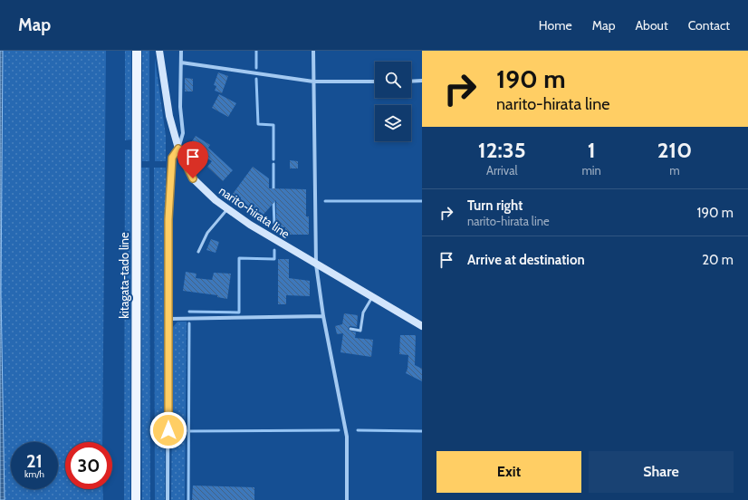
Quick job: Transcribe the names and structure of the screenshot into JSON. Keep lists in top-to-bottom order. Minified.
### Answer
{"streets":{"main road":["narito-hirata line","kitagata-tado line"]},"page":{"header":"Map","nav":["Home","Map","About","Contact"],"turn":["190 m","narito-hirata line"],"eta":["12:35","Arrival","1","min","210","m"],"list":[{"name":"Turn right","note":"narito-hirata line","value":"190 m"},{"name":"Arrive at destination","value":"20 m"}],"speed":"21 km/h","limit":"30","buttons":["Exit","Share"]}}
